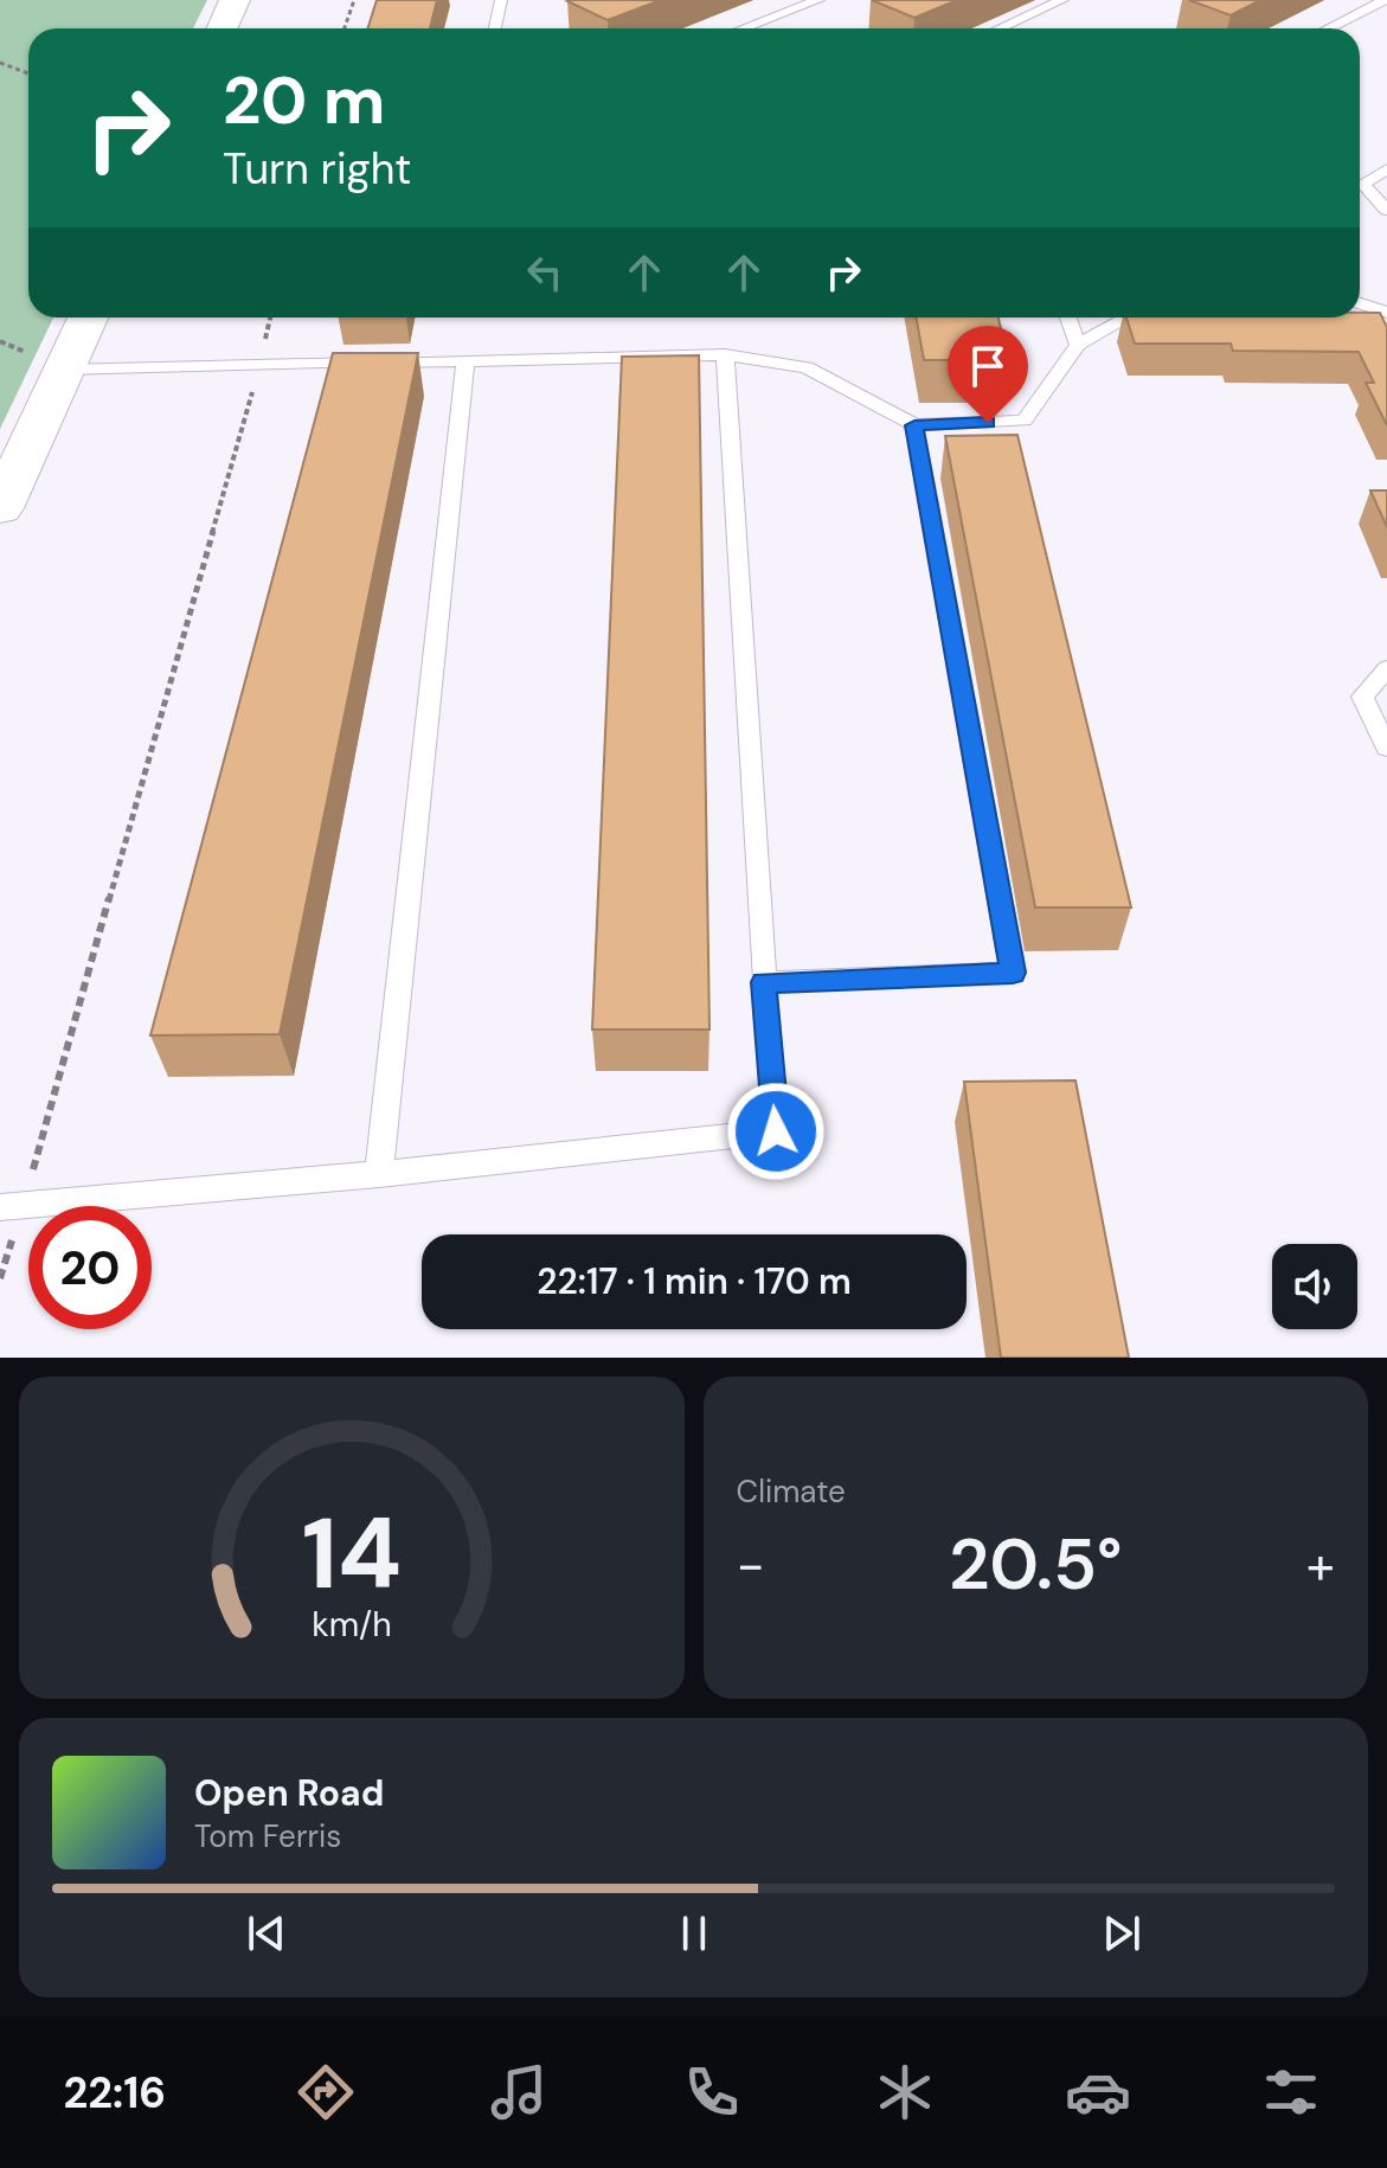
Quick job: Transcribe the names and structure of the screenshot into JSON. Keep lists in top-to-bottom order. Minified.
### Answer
{"page":{"turn":["20 m","Turn right"],"limit":"20","trip":"22:17 · 1 min · 170 m","tile":"Climate","heat":["−","20.5°","+"],"song":["Open Road","Tom Ferris"],"tabs":"22:16","gauge":["14","km/h"]}}
